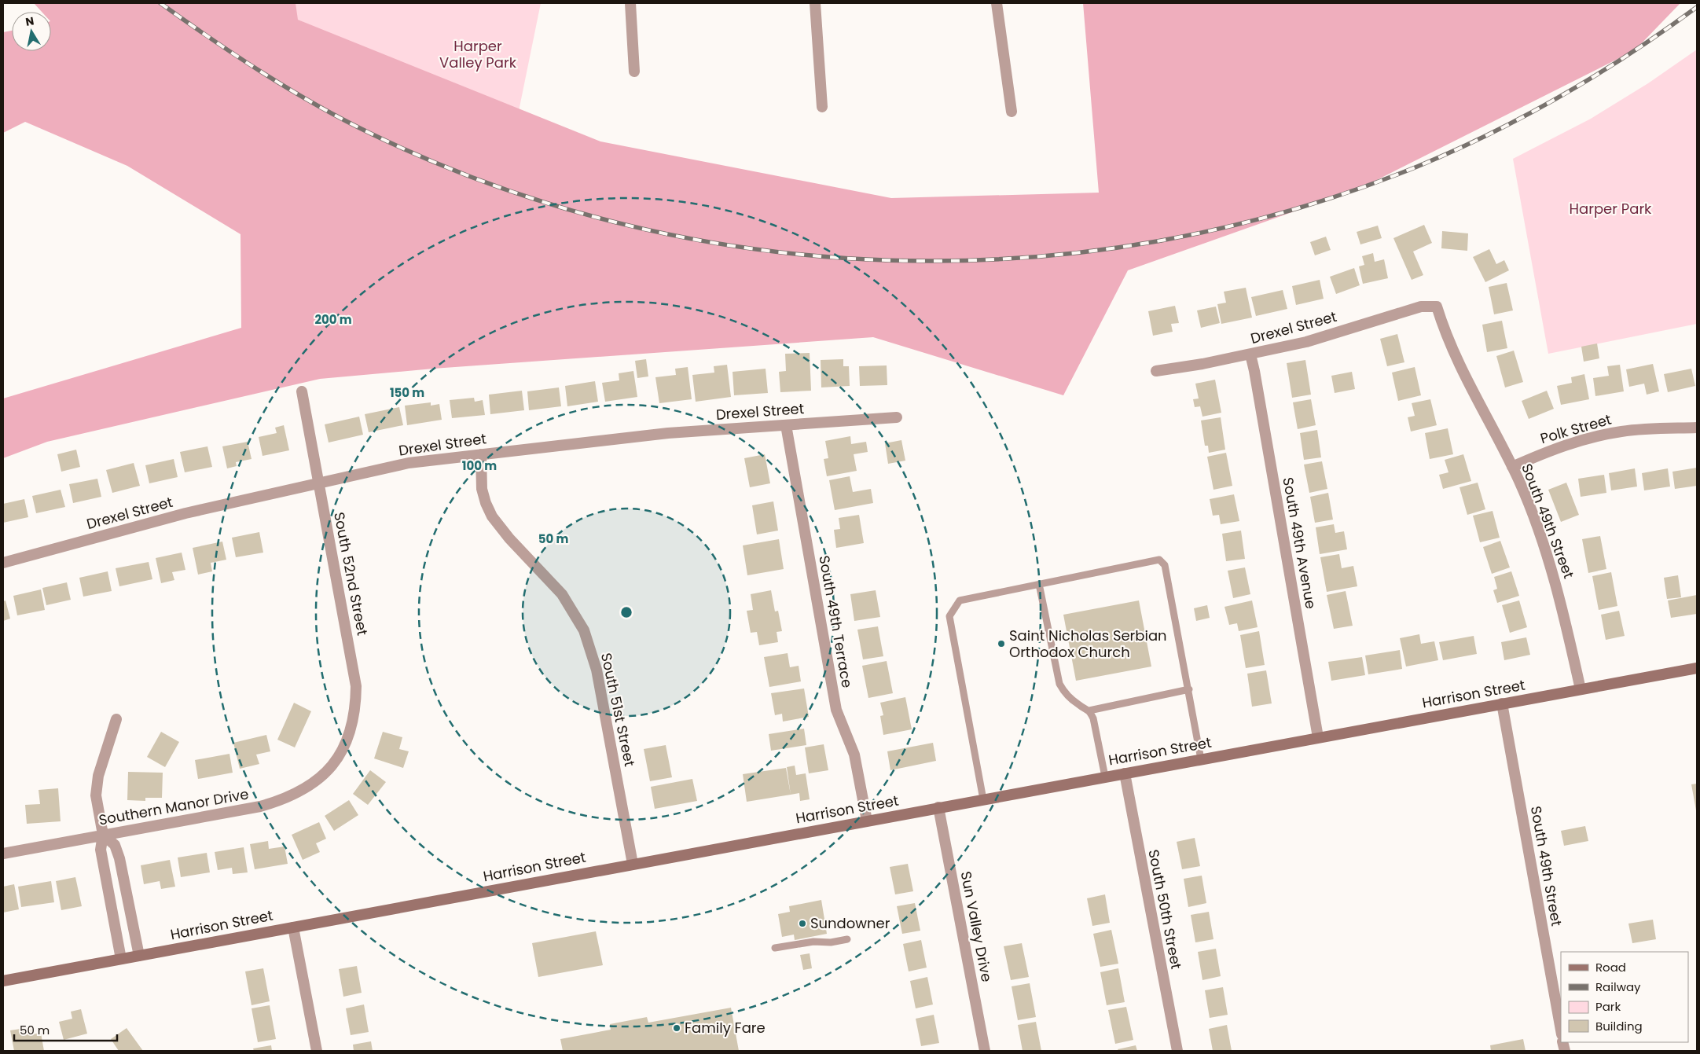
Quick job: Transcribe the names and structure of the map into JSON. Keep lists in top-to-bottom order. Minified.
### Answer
{"streets":{"main road":["Harrison Street"],"street":["Drexel Street","Polk Street","South 49th Street","South 49th Avenue","South 52nd Street","South 49th Terrace","South 51st Street","Southern Manor Drive","South 50th Street","Sun Valley Drive"]},"crossings":[["Drexel Street","South 49th Street"],["Drexel Street","South 49th Avenue"],["Drexel Street","South 52nd Street"],["Drexel Street","South 49th Terrace"],["Drexel Street","South 51st Street"],["Polk Street","South 49th Street"],["South 49th Street","Harrison Street"],["South 49th Avenue","Harrison Street"],["South 52nd Street","Southern Manor Drive"],["South 49th Terrace","Harrison Street"],["Harrison Street","South 51st Street"],["Harrison Street","South 50th Street"],["Harrison Street","Sun Valley Drive"]],"parks":["Harper Valley Park","Harper Park"],"places":["Saint Nicholas Serbian Orthodox Church","Sundowner","Family Fare"],"legend":["Road","Railway","Park","Building"],"scale_bar":"50 m","north":"top","rings":["200 m","150 m","100 m","50 m"]}
